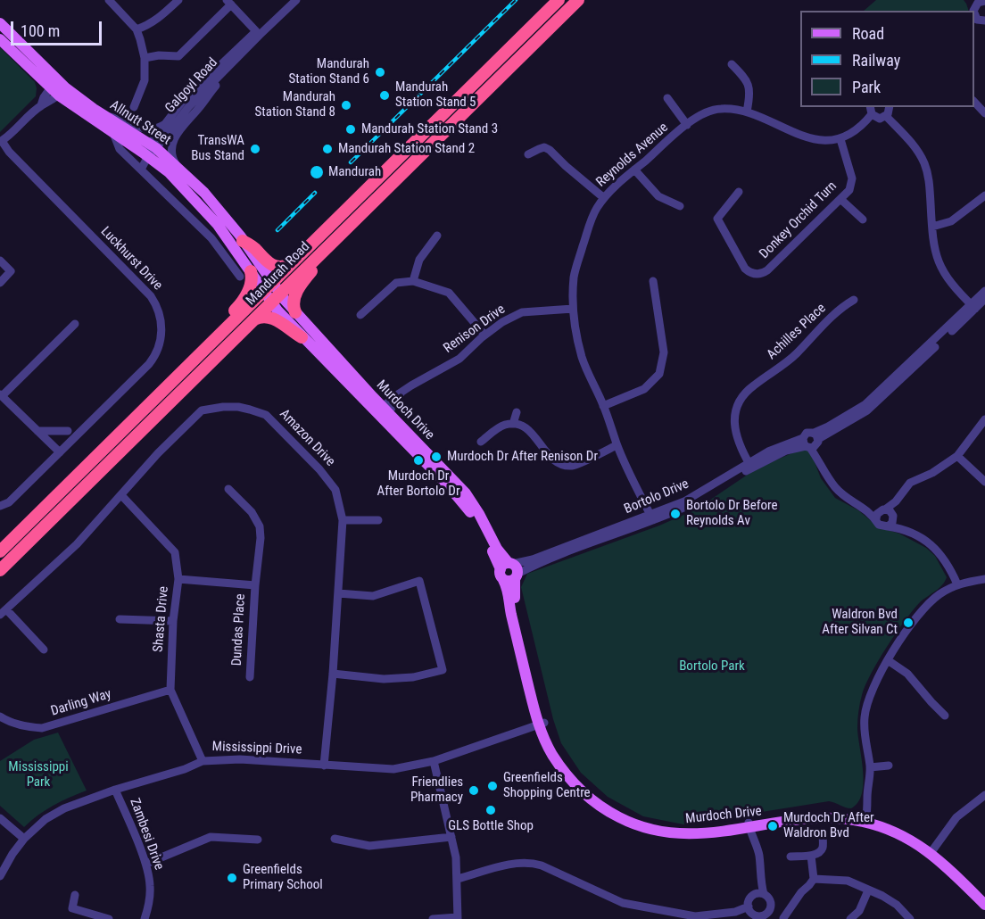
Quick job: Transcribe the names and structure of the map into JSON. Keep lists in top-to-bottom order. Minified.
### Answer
{"streets":{"highway":["Mandurah Road"],"main road":["Allnutt Street","Murdoch Drive"],"street":["Galgoyl Road","Reynolds Avenue","Donkey Orchid Turn","Luckhurst Drive","Renison Drive","Achilles Place","Amazon Drive","Bortolo Drive","Shasta Drive","Dundas Place","Darling Way","Mississippi Drive","Zambesi Drive"]},"crossings":[["Galgoyl Road","Allnutt Street"],["Allnutt Street","Mandurah Road"],["Allnutt Street","Murdoch Drive"],["Reynolds Avenue","Donkey Orchid Turn"],["Reynolds Avenue","Renison Drive"],["Reynolds Avenue","Bortolo Drive"],["Mandurah Road","Murdoch Drive"],["Renison Drive","Murdoch Drive"],["Achilles Place","Bortolo Drive"],["Murdoch Drive","Bortolo Drive"],["Murdoch Drive","Mississippi Drive"],["Amazon Drive","Shasta Drive"],["Amazon Drive","Mississippi Drive"],["Shasta Drive","Dundas Place"],["Shasta Drive","Darling Way"],["Shasta Drive","Mississippi Drive"],["Mississippi Drive","Zambesi Drive"]],"parks":["Bortolo Park","Mississippi Park"],"places":["Mandurah Station Stand 6","Mandurah Station Stand 5","Mandurah Station Stand 8","Mandurah Station Stand 3","TransWA Bus Stand","Mandurah Station Stand 2","Mandurah","Murdoch Dr After Renison Dr","Murdoch Dr After Bortolo Dr","Bortolo Dr Before Reynolds Av","Waldron Bvd After Silvan Ct","Greenfields Shopping Centre","Friendlies Pharmacy","GLS Bottle Shop","Murdoch Dr After Waldron Bvd","Greenfields Primary School"],"legend":["Road","Railway","Park"],"scale_bar":"100 m"}
